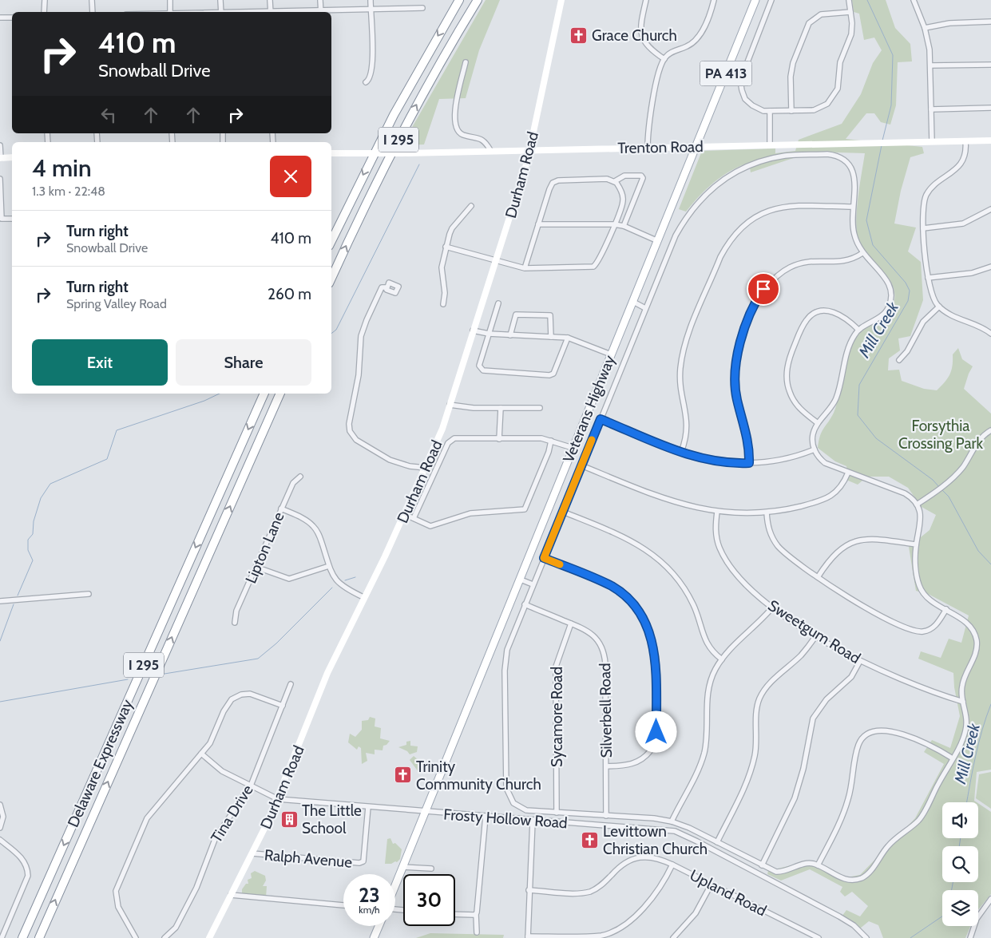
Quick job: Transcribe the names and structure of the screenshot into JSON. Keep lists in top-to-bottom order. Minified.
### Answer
{"streets":{"highway":["I 295","Delaware Expressway"],"main road":["PA 413","Trenton Road","Durham Road","Veterans Highway"],"street":["Lipton Lane","Sweetgum Road","Silverbell Road","Sycamore Road","Tina Drive","Frosty Hollow Road","Ralph Avenue","Upland Road"]},"crossings":[["Trenton Road","Durham Road"],["Trenton Road","Veterans Highway"],["Durham Road","Frosty Hollow Road"],["Durham Road","Ralph Avenue"],["Veterans Highway","Frosty Hollow Road"],["Silverbell Road","Sycamore Road"],["Tina Drive","Frosty Hollow Road"],["Frosty Hollow Road","Ralph Avenue"]],"water":["Mill Creek"],"parks":["Forsythia Crossing Park"],"places":{"church":["Grace Church","Trinity Community Church","Levittown Christian Church"],"building":["The Little School"]},"page":{"turn":["410 m","Snowball Drive"],"heading":["4 min","1.3 km · 22:48"],"list":[{"name":"Turn right","note":"Snowball Drive","value":"410 m"},{"name":"Turn right","note":"Spring Valley Road","value":"260 m"}],"buttons":["Exit","Share"],"speed":"23 km/h","limit":"30"}}
